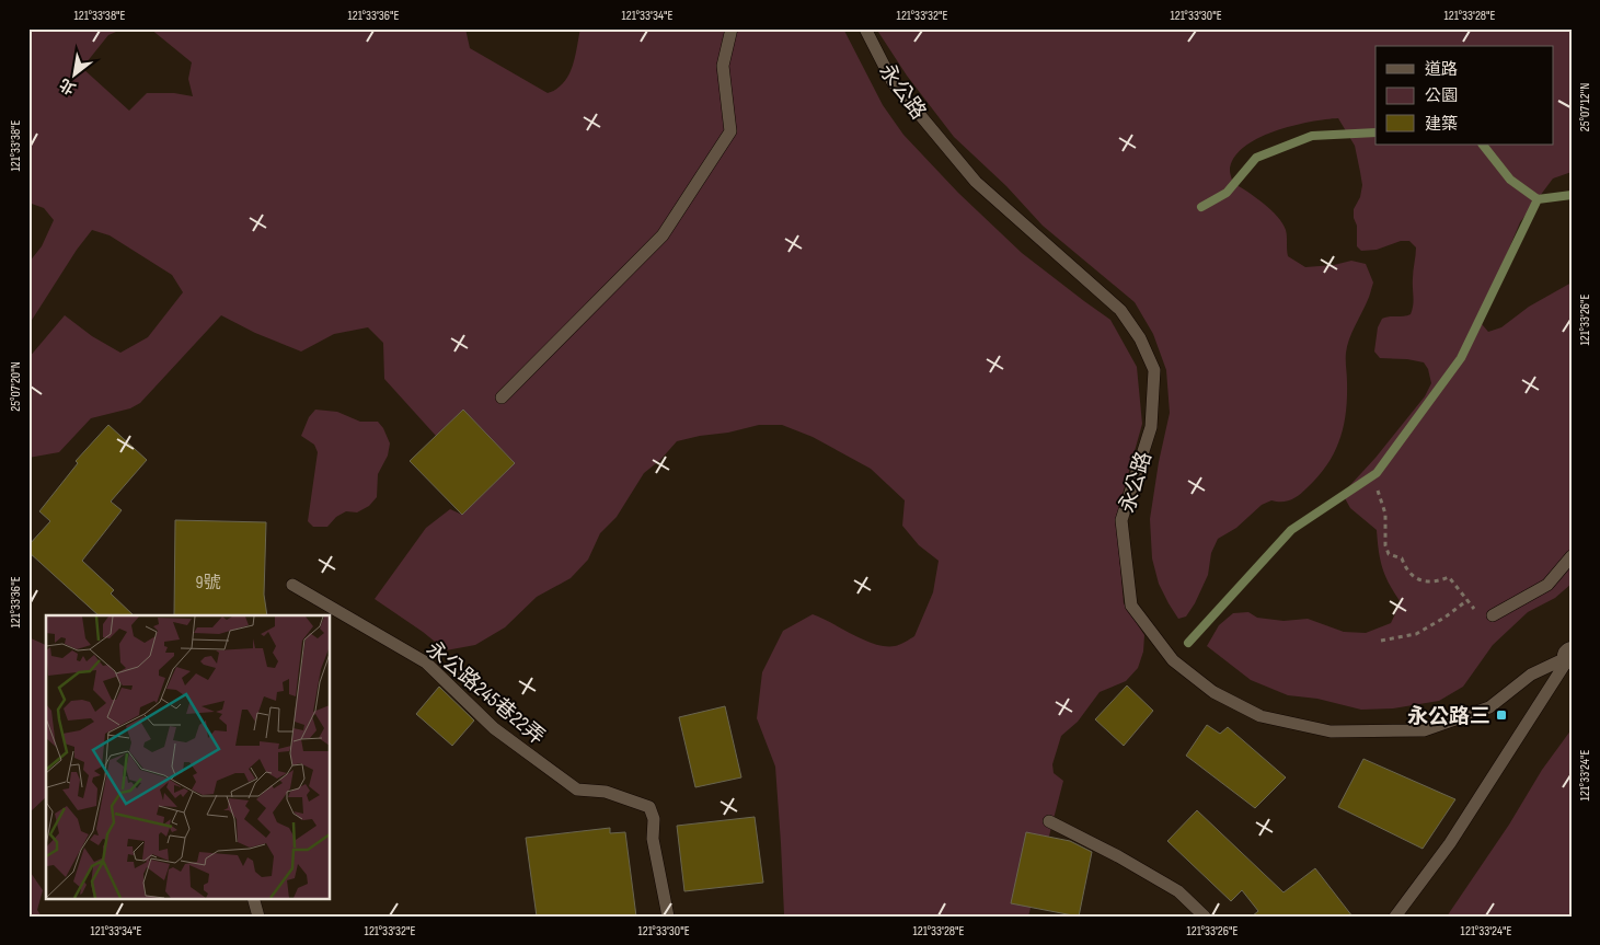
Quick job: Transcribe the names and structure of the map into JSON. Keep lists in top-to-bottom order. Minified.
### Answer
{"streets":{"lane":["永公路","永公路245巷22弄"]},"places":{"transit":["永公路三"]},"house_numbers":["9號"],"legend":["道路","公園","建築"],"north":"bottom left","coordinates":["121°33'38\"E","121°33'36\"E","121°33'34\"E","121°33'32\"E","121°33'30\"E","121°33'28\"E","25°07'12\"N","121°33'26\"E","25°07'20\"N","121°33'24\"E"]}
